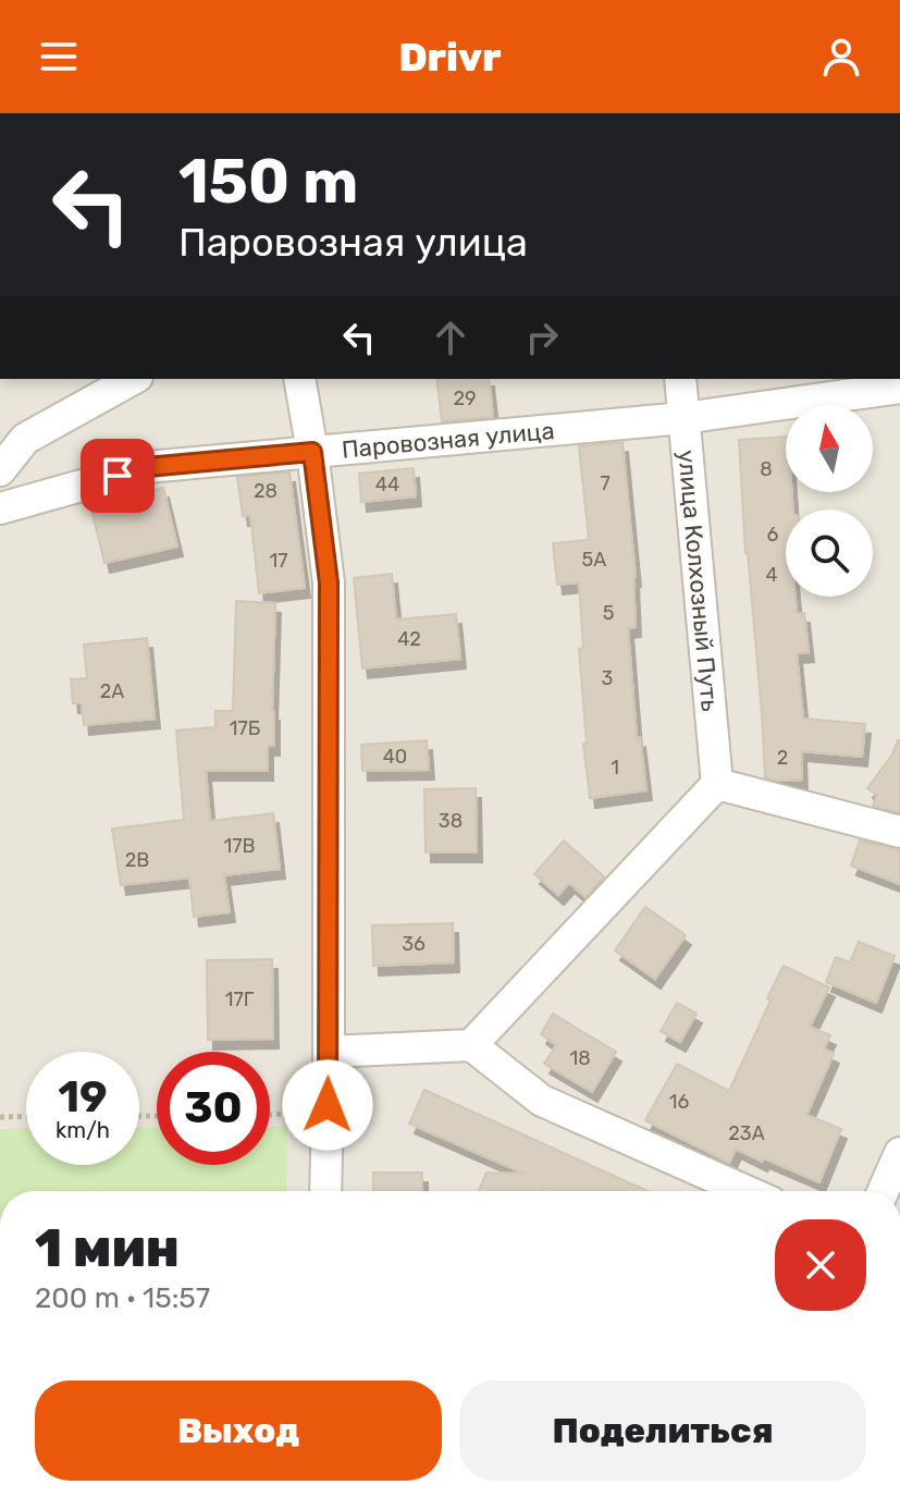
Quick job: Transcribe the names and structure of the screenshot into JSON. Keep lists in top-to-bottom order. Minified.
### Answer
{"streets":{"street":["Паровозная улица","улица Колхозный Путь"]},"crossings":[["Паровозная улица","улица Колхозный Путь"]],"house_numbers":["29","8","7","44","28","6","5А","17","4","5","42","3","2А","17Б","40","2","1","38","17В","2В","36","17Г","18","16","23А"],"north":"top","page":{"header":"Drivr","turn":["150 m","Паровозная улица"],"speed":"19 km/h","limit":"30","heading":["1 мин","200 m · 15:57"],"buttons":["Выход","Поделиться"]}}
